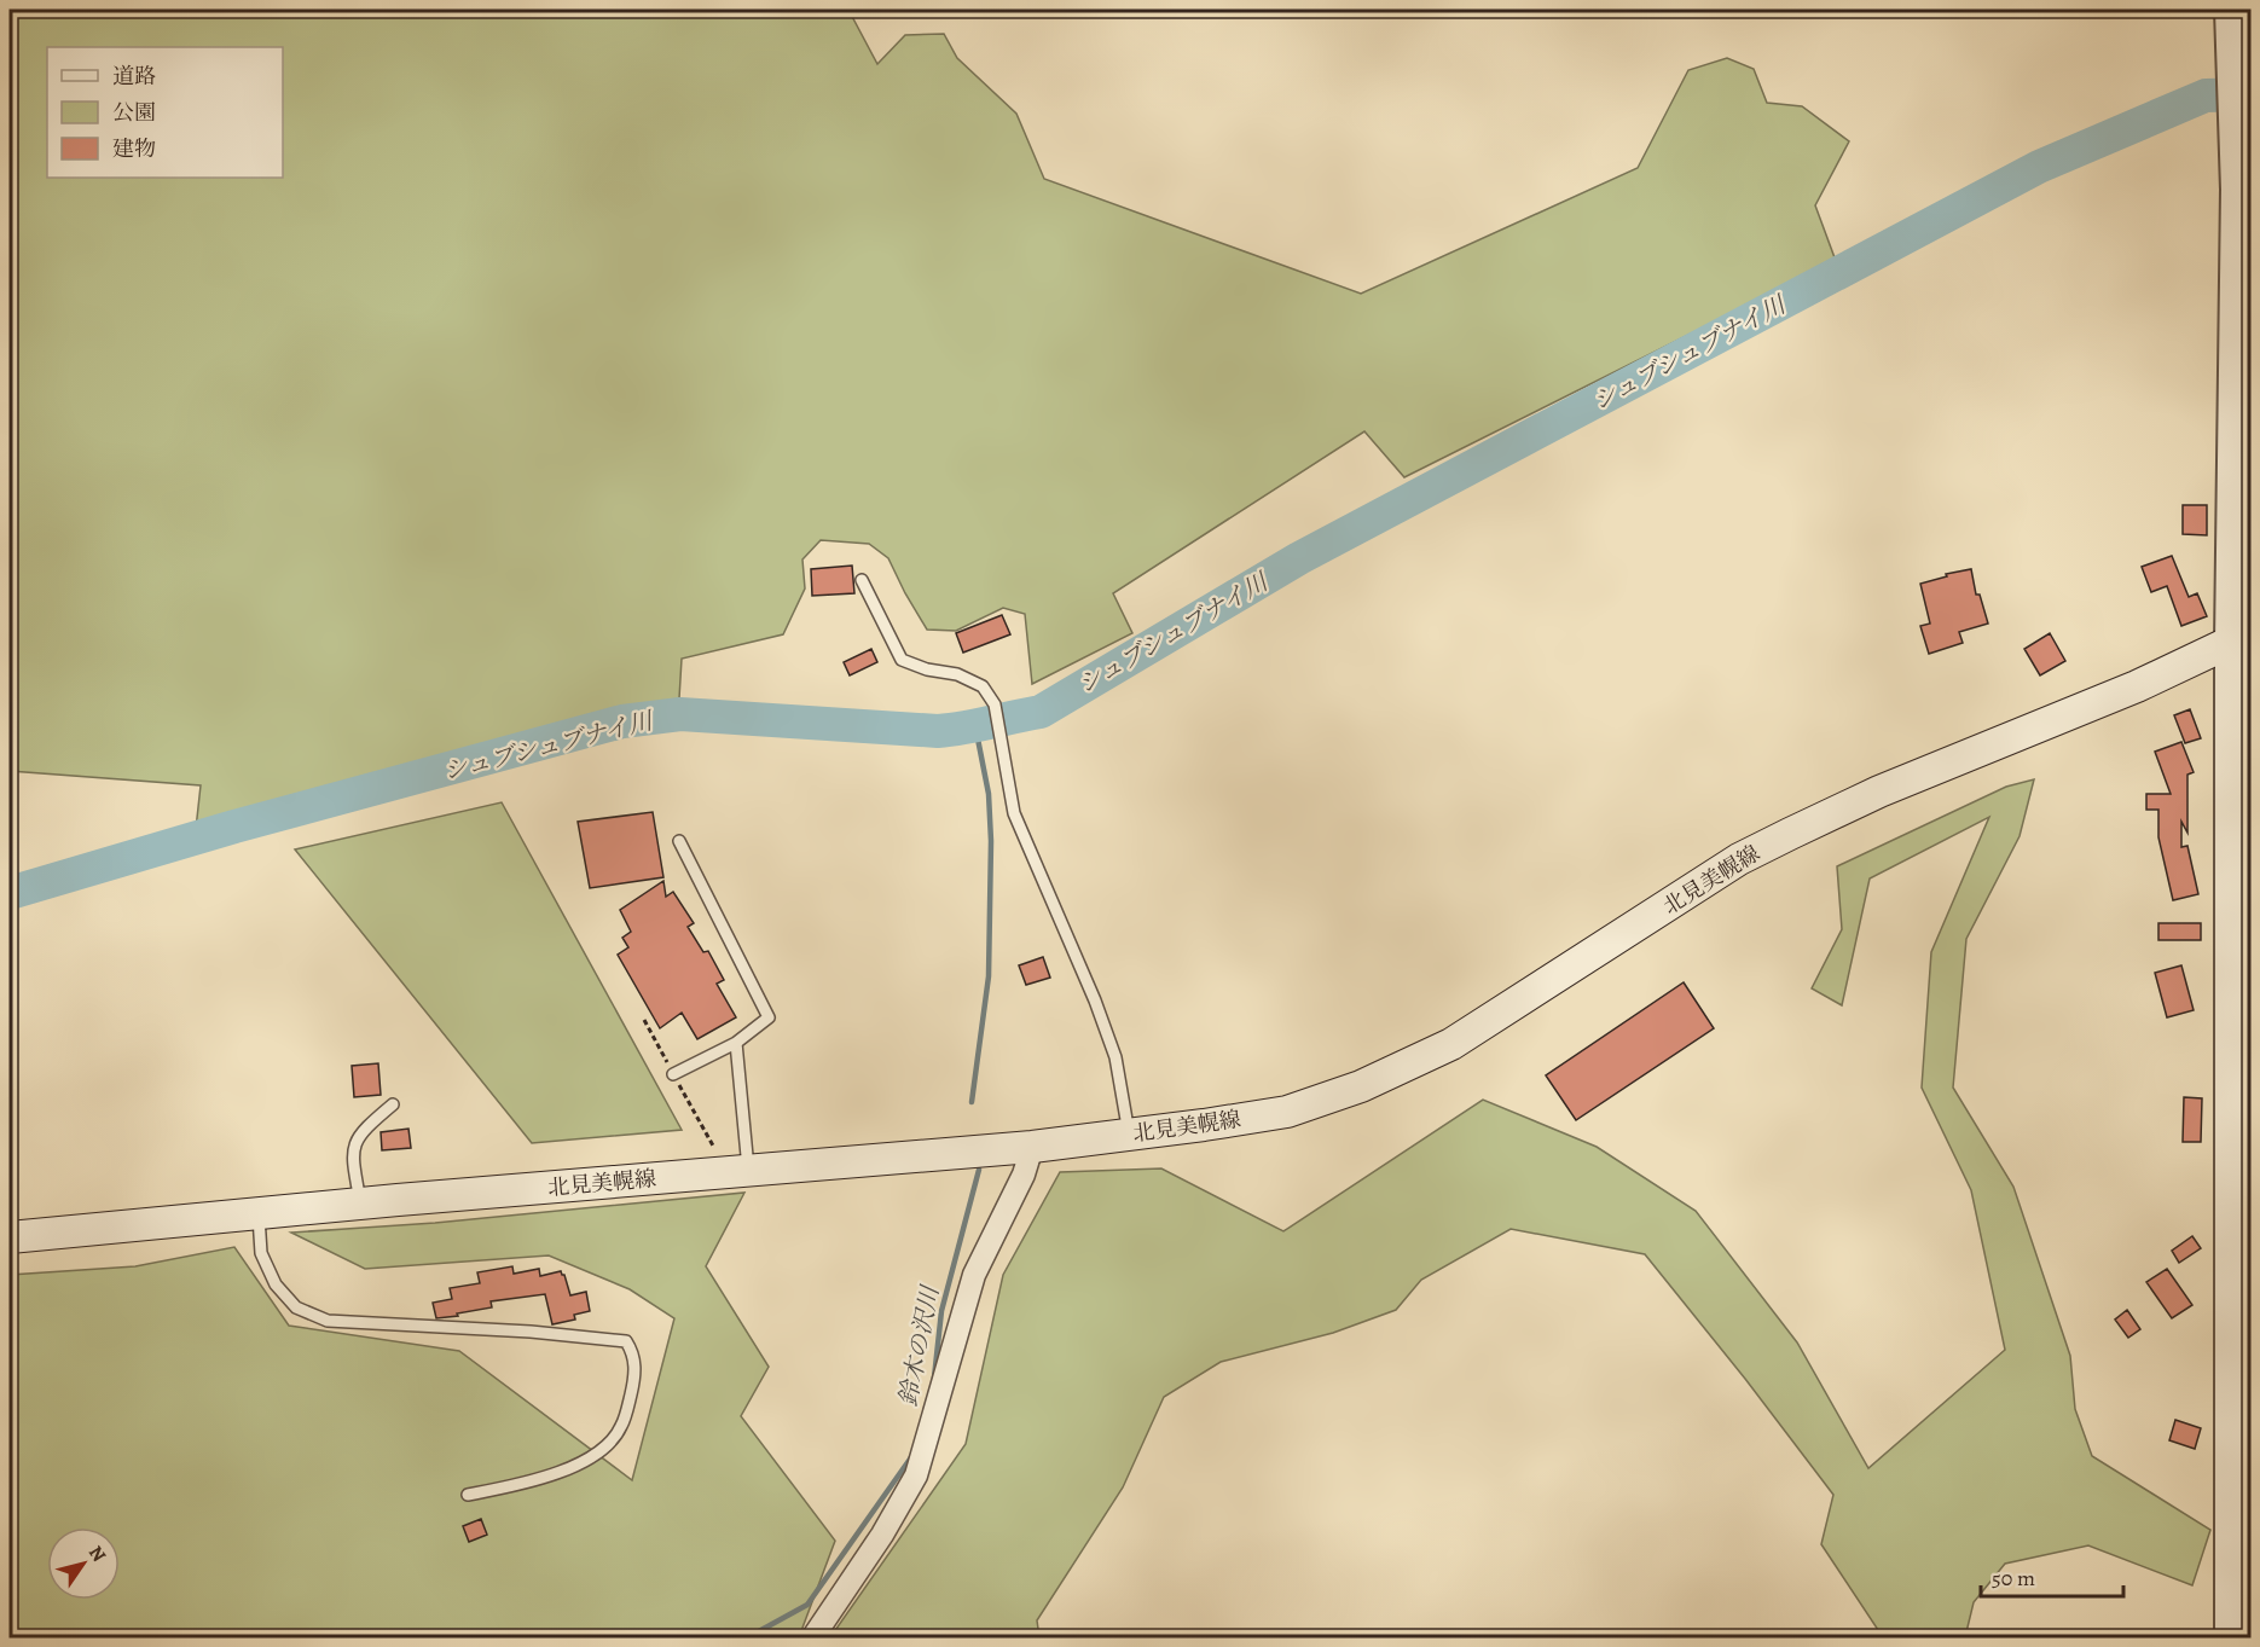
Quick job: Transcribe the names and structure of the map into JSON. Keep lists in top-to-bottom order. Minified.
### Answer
{"streets":{"main road":["北見美幌線"]},"water":["シュブシュブナイ川","鈴木の沢川"],"legend":["道路","公園","建物"],"scale_bar":"50 m","north":"top right"}
